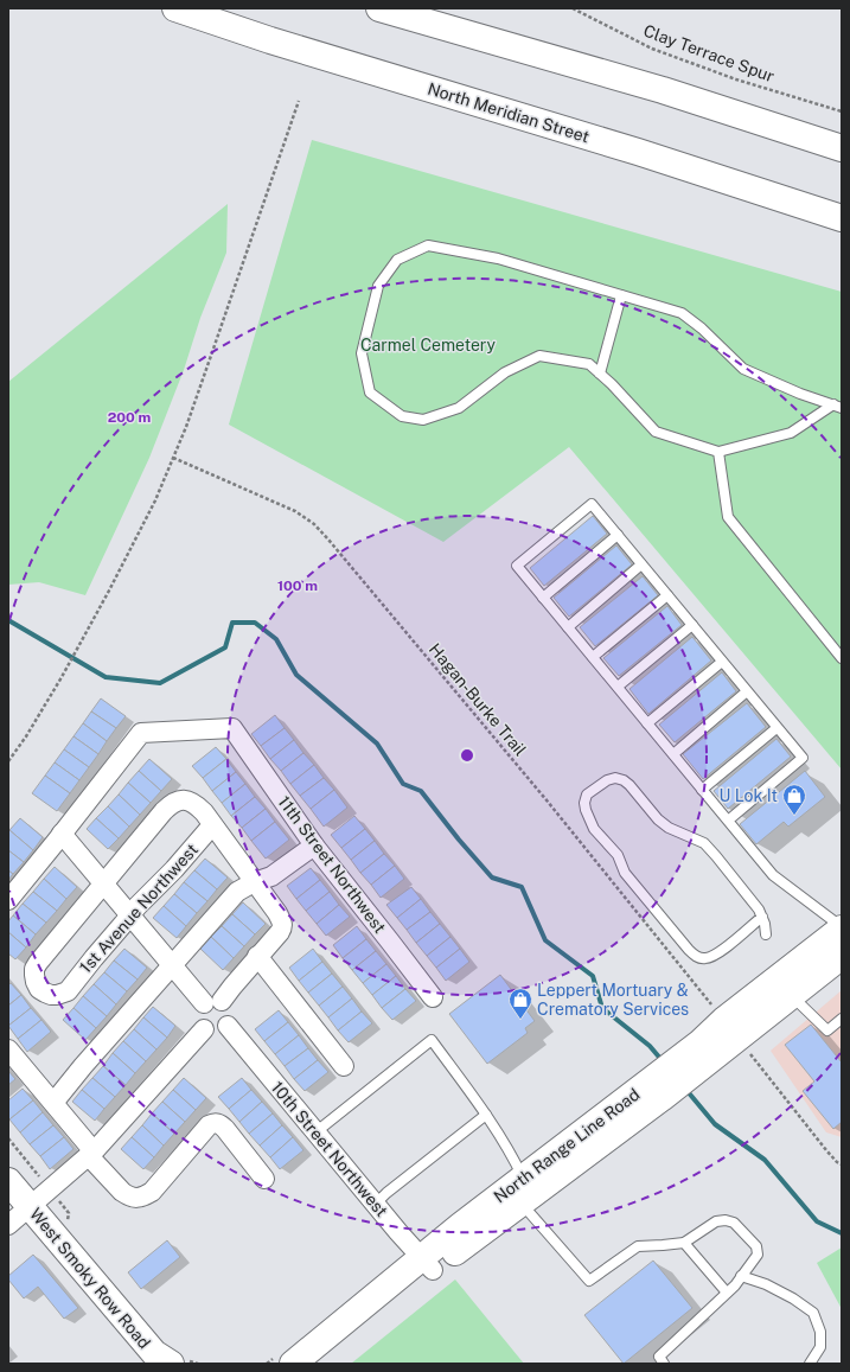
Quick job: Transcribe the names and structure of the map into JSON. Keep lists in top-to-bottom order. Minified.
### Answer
{"streets":{"main road":["North Meridian Street","North Range Line Road","West Smoky Row Road"],"street":["11th Street Northwest","1st Avenue Northwest","10th Street Northwest"],"path":["Clay Terrace Spur","Hagan-Burke Trail"]},"crossings":[["1st Avenue Northwest","10th Street Northwest"],["North Range Line Road","10th Street Northwest"]],"parks":["Carmel Cemetery"],"places":{"shop":["U Lok It","Leppert Mortuary & Crematory Services"]},"rings":["200 m","100 m"]}
